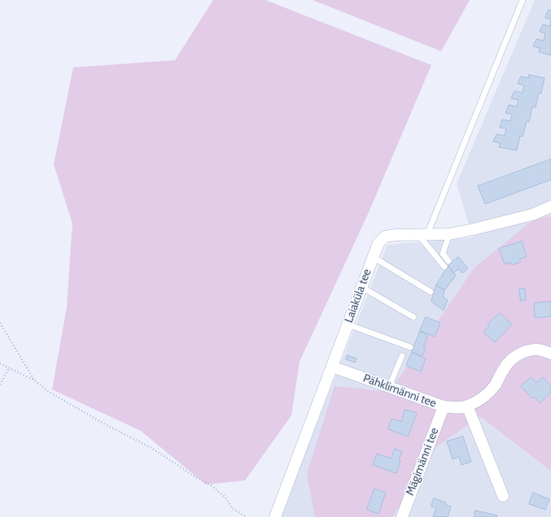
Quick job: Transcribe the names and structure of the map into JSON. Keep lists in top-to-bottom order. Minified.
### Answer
{"streets":{"street":["Laiaküla tee","Pähklimänni tee","Mägimänni tee"]},"crossings":[["Laiaküla tee","Pähklimänni tee"],["Pähklimänni tee","Mägimänni tee"]]}
